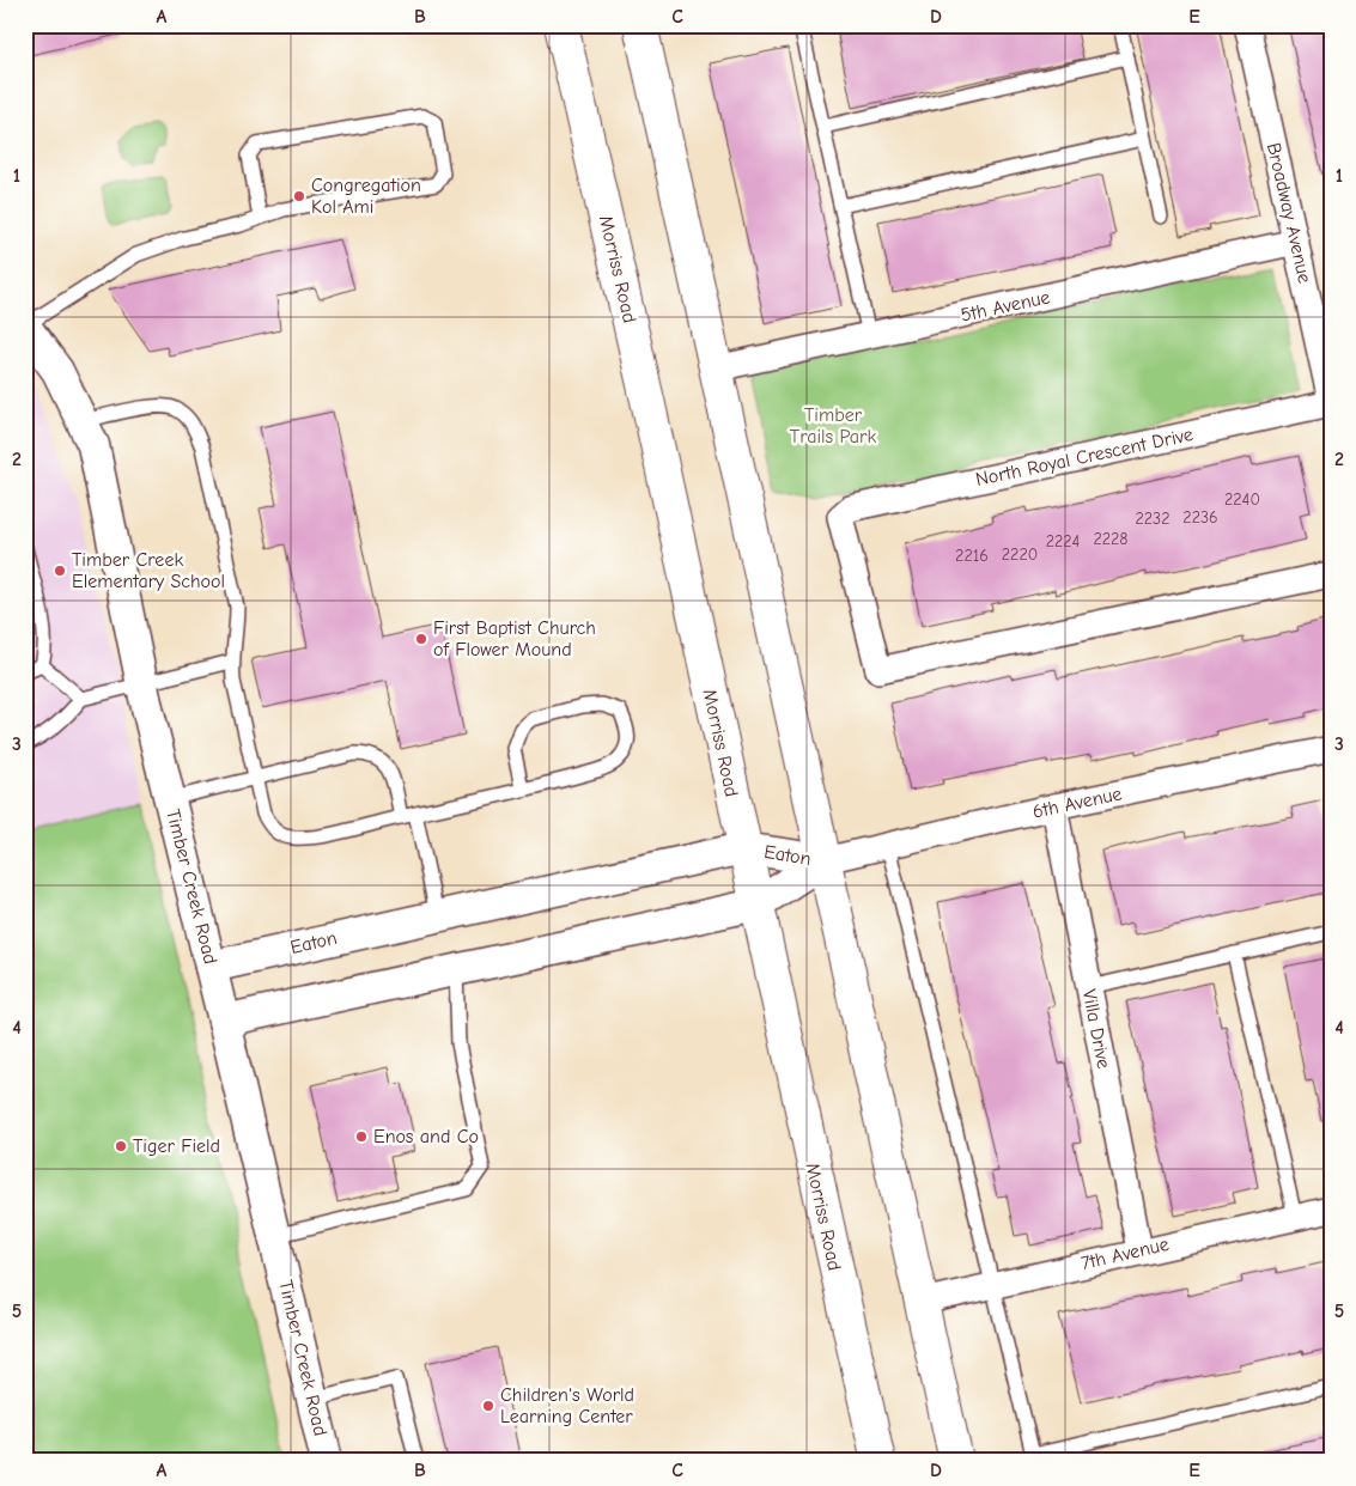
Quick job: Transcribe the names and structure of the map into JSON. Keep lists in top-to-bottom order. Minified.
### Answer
{"streets":{"main road":["Morriss Road"],"street":["Broadway Avenue","5th Avenue","North Royal Crescent Drive","6th Avenue","Eaton","Timber Creek Road","Villa Drive","7th Avenue"]},"crossings":[["Broadway Avenue","5th Avenue"],["Broadway Avenue","North Royal Crescent Drive"],["Morriss Road","Eaton"],["6th Avenue","Eaton"],["6th Avenue","Villa Drive"],["Eaton","Timber Creek Road"],["Villa Drive","7th Avenue"]],"parks":["Timber Trails Park"],"places":["Congregation Kol Ami","Timber Creek Elementary School","First Baptist Church of Flower Mound","Enos and Co","Tiger Field","Children's World Learning Center"],"house_numbers":["2240","2236","2232","2228","2224","2220","2216"],"grid":{"columns":["A","B","C","D","E"],"rows":["1","2","3","4","5"]}}
